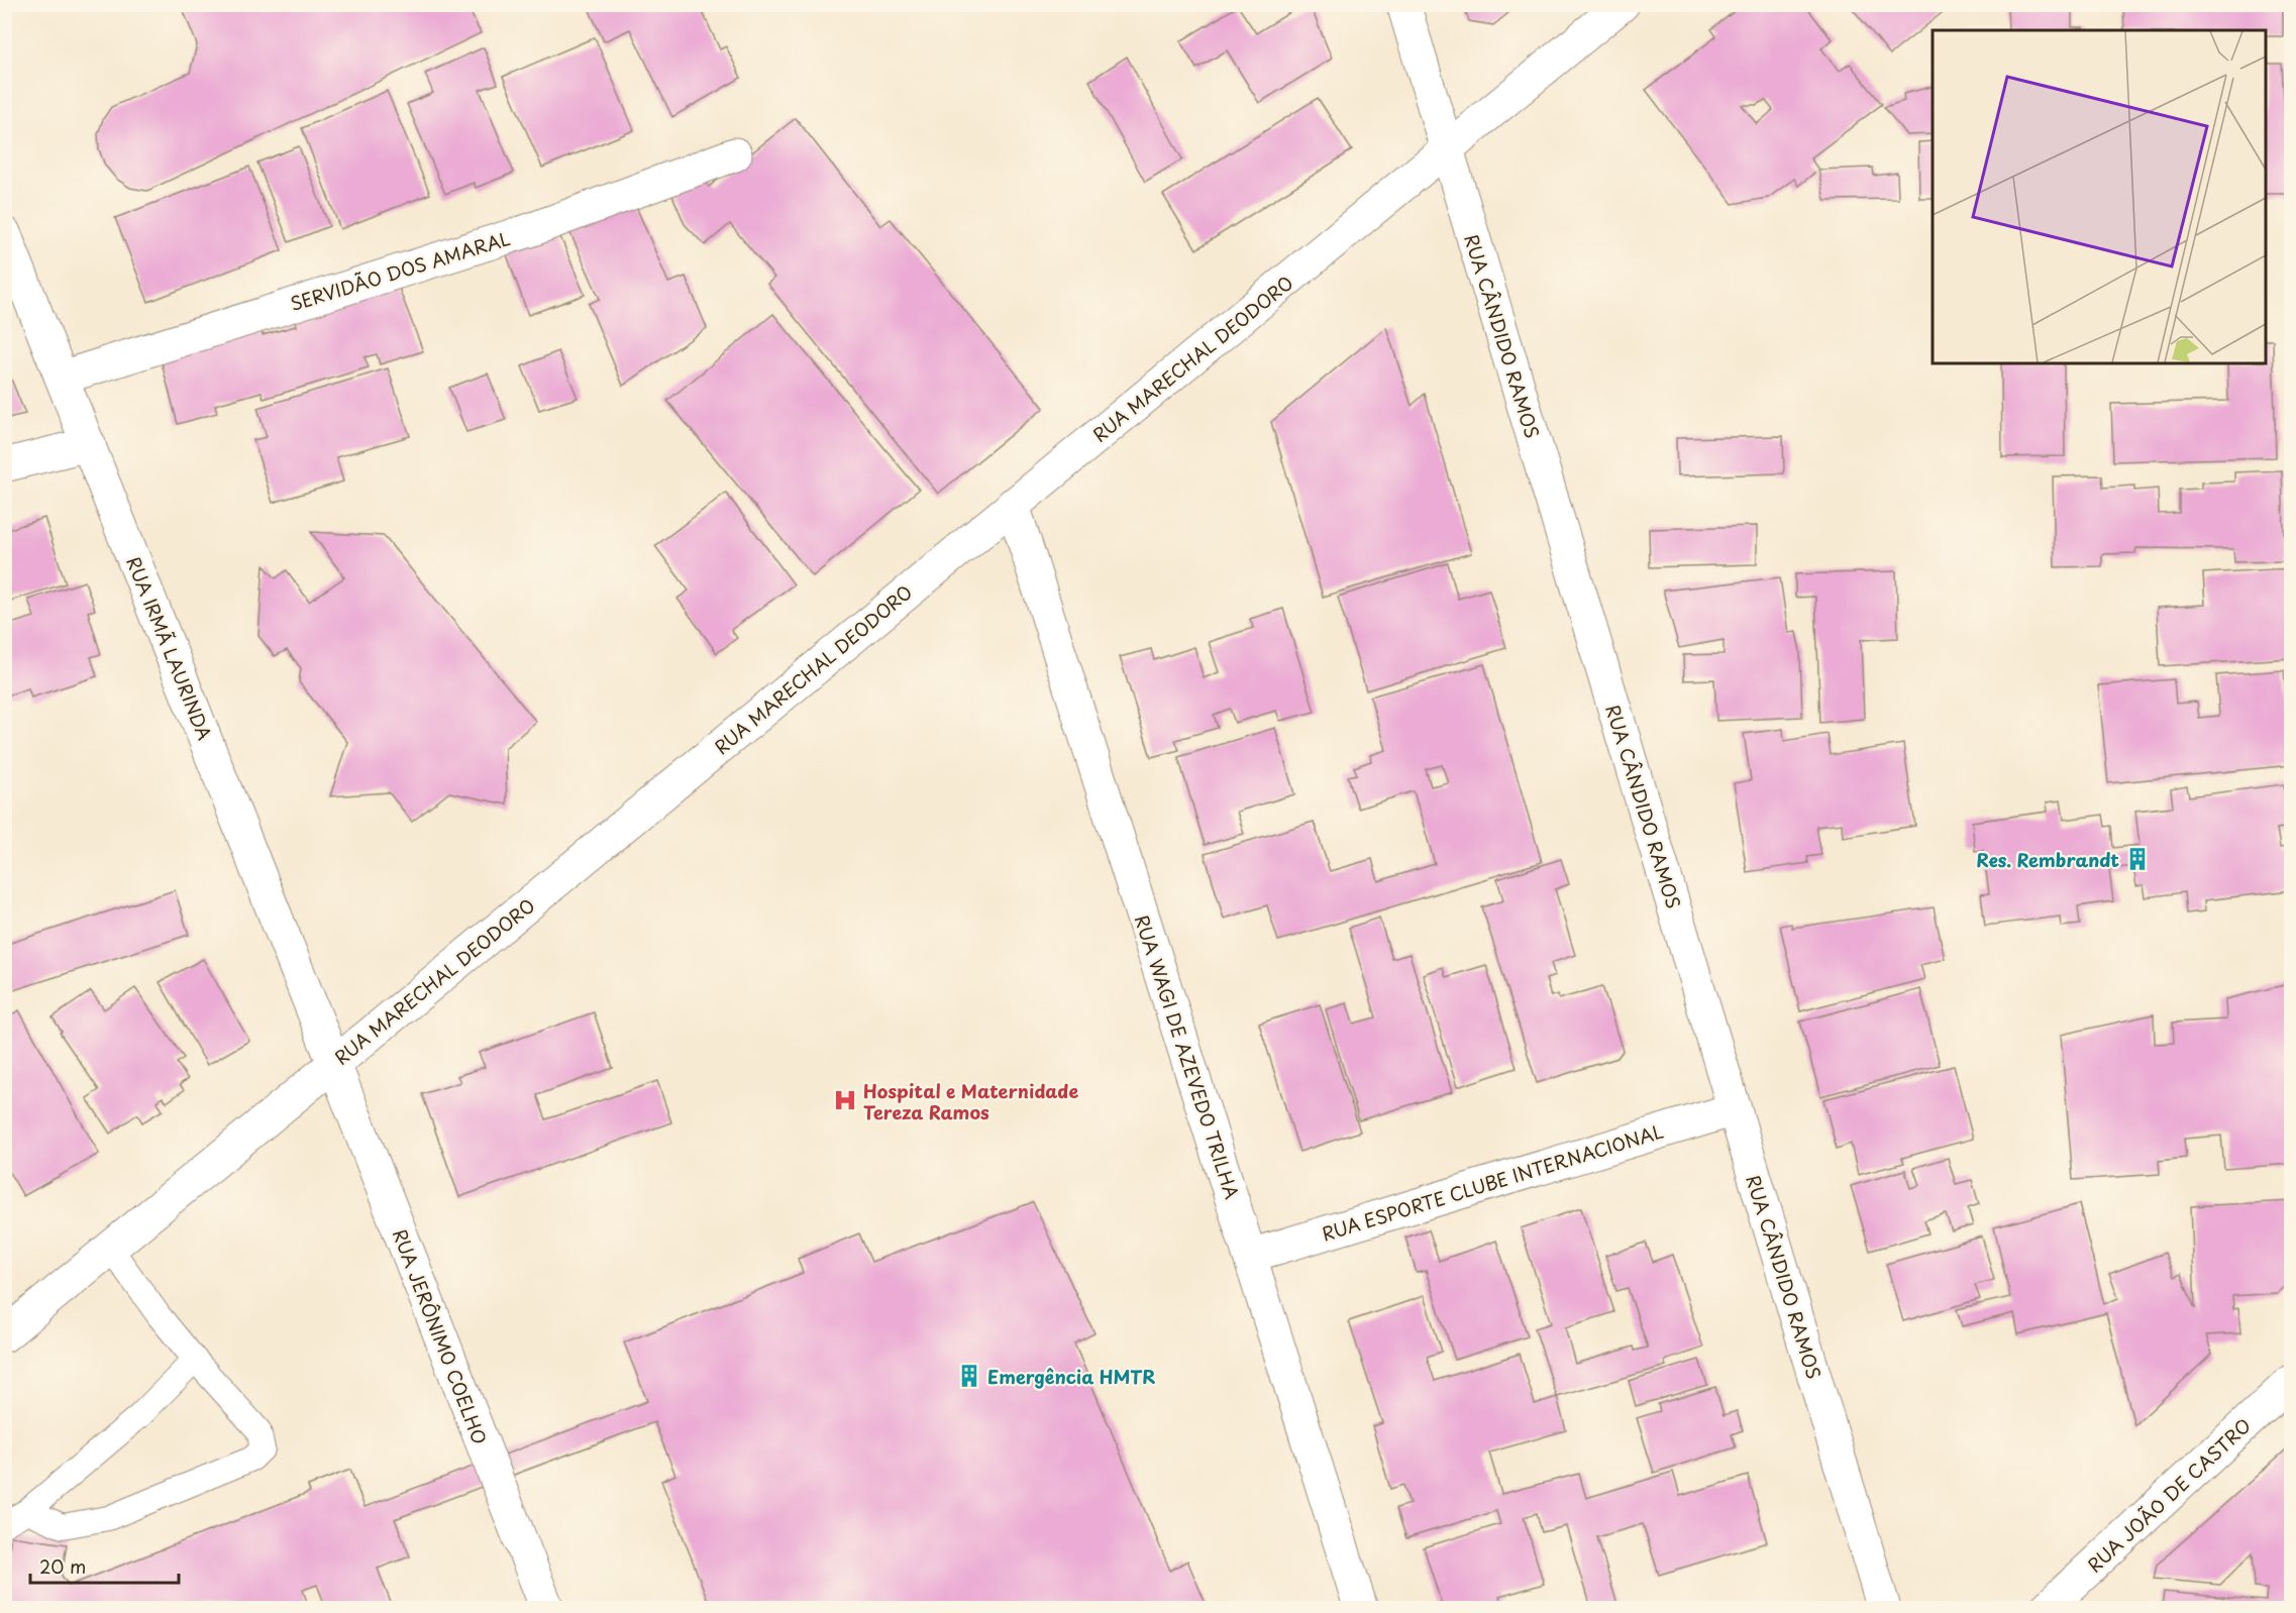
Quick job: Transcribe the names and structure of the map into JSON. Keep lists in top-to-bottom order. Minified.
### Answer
{"streets":{"street":["SERVIDÃO DOS AMARAL","RUA CÂNDIDO RAMOS","RUA MARECHAL DEODORO","RUA IRMÃ LAURINDA","RUA WAGI DE AZEVEDO TRILHA","RUA ESPORTE CLUBE INTERNACIONAL","RUA JERÔNIMO COELHO","RUA JOÃO DE CASTRO"]},"crossings":[["SERVIDÃO DOS AMARAL","RUA IRMÃ LAURINDA"],["RUA CÂNDIDO RAMOS","RUA MARECHAL DEODORO"],["RUA CÂNDIDO RAMOS","RUA ESPORTE CLUBE INTERNACIONAL"],["RUA MARECHAL DEODORO","RUA IRMÃ LAURINDA"],["RUA MARECHAL DEODORO","RUA WAGI DE AZEVEDO TRILHA"],["RUA MARECHAL DEODORO","RUA JERÔNIMO COELHO"],["RUA IRMÃ LAURINDA","RUA JERÔNIMO COELHO"],["RUA WAGI DE AZEVEDO TRILHA","RUA ESPORTE CLUBE INTERNACIONAL"]],"places":{"building":["Res. Rembrandt","Emergência HMTR"],"hospital":["Hospital e Maternidade Tereza Ramos"]},"scale_bar":"20 m"}
